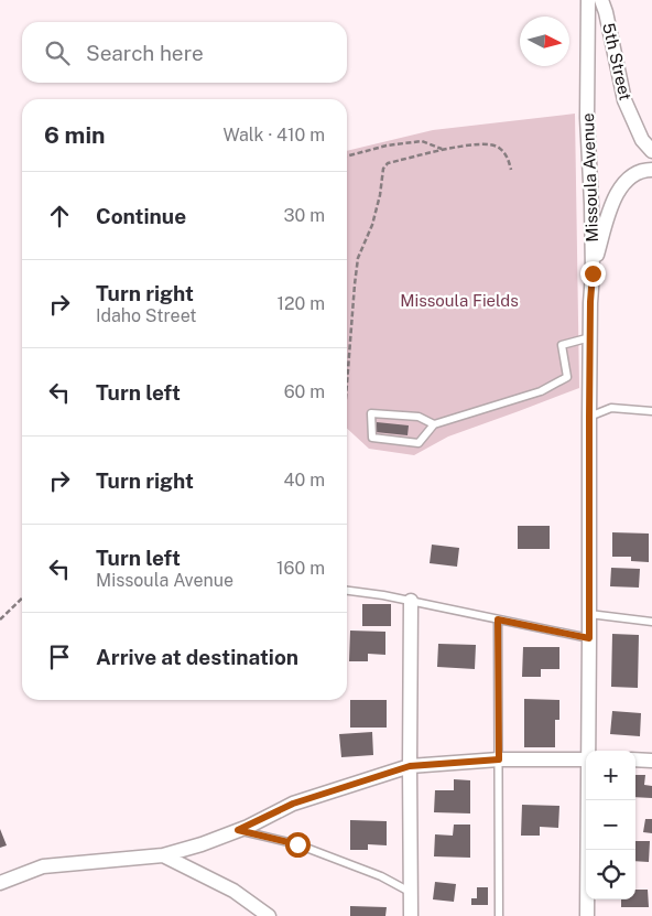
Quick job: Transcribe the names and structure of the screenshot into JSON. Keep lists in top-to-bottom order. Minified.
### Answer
{"streets":{"street":["5th Street","Missoula Avenue"]},"parks":["Missoula Fields"],"north":"right","page":{"search":"Search here","heading":["6 min","Walk · 410 m"],"list":[["Continue","30 m"],["Turn right","Idaho Street","120 m"],["Turn left","60 m"],["Turn right","40 m"],["Turn left","Missoula Avenue","160 m"],"Arrive at destination"],"map_buttons":["+","−"]}}
